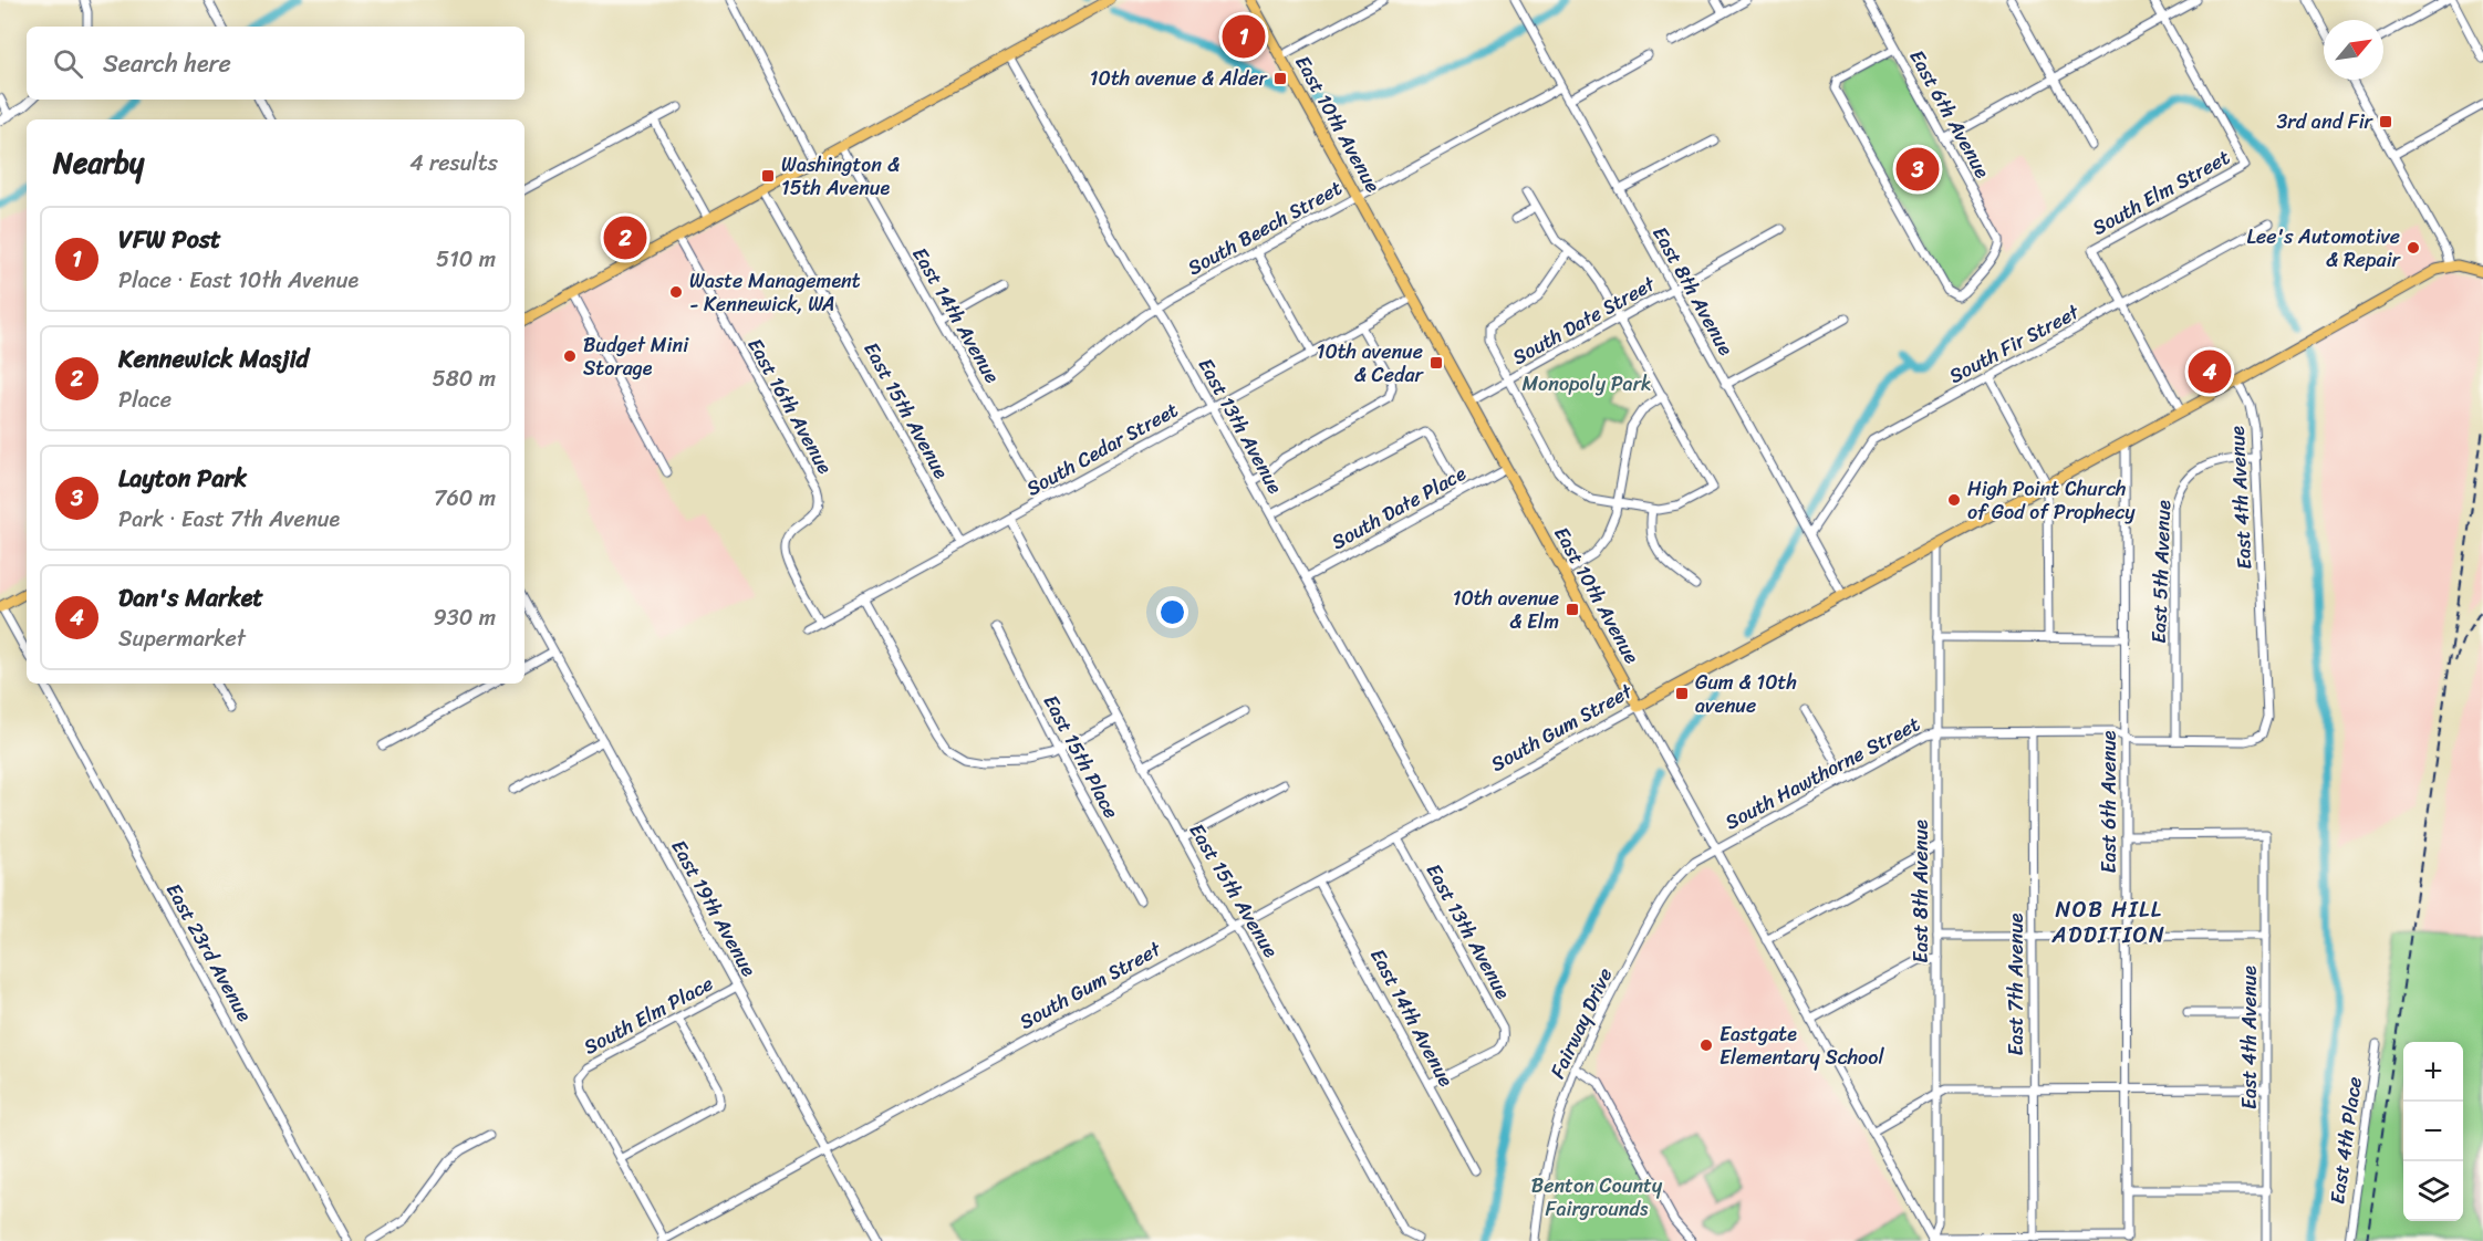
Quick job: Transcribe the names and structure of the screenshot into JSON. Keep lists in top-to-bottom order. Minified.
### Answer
{"streets":{"main road":["East 10th Avenue","South Gum Street"],"street":["East 6th Avenue","South Elm Street","South Beech Street","East 8th Avenue","East 14th Avenue","South Date Street","South Fir Street","East 16th Avenue","East 15th Avenue","East 13th Avenue","South Cedar Street","East 4th Avenue","South Date Place","East 5th Avenue","East 15th Place","South Hawthorne Street","East 19th Avenue","East 23rd Avenue","East 7th Avenue","South Elm Place","Fairway Drive","East 4th Place"]},"crossings":[["East 6th Avenue","East 4th Avenue"],["East 6th Avenue","South Gum Street"],["East 6th Avenue","South Hawthorne Street"],["East 10th Avenue","South Beech Street"],["East 10th Avenue","East 8th Avenue"],["East 10th Avenue","South Date Street"],["East 10th Avenue","South Cedar Street"],["East 10th Avenue","South Date Place"],["East 10th Avenue","South Gum Street"],["East 10th Avenue","South Hawthorne Street"],["East 10th Avenue","Fairway Drive"],["South Elm Street","South Fir Street"],["South Beech Street","East 8th Avenue"],["South Beech Street","East 14th Avenue"],["South Beech Street","East 13th Avenue"],["East 8th Avenue","South Date Street"],["East 8th Avenue","South Fir Street"],["East 8th Avenue","South Gum Street"],["East 8th Avenue","South Hawthorne Street"],["East 14th Avenue","East 13th Avenue"],["East 14th Avenue","South Cedar Street"],["East 14th Avenue","South Gum Street"],["East 16th Avenue","South Cedar Street"],["East 15th Avenue","South Cedar Street"],["East 15th Avenue","South Gum Street"],["East 13th Avenue","South Cedar Street"],["East 13th Avenue","South Date Place"],["East 13th Avenue","South Gum Street"],["East 4th Avenue","East 5th Avenue"],["East 4th Avenue","South Gum Street"],["East 4th Avenue","South Hawthorne Street"],["East 5th Avenue","South Hawthorne Street"],["South Gum Street","East 19th Avenue"],["South Hawthorne Street","East 7th Avenue"],["South Hawthorne Street","Fairway Drive"],["East 19th Avenue","South Elm Place"]],"districts":["NOB HILL ADDITION"],"parks":["Monopoly Park","Benton County Fairgrounds"],"places":{"transit":["10th avenue & Alder","3rd and Fir","Washington & 15th Avenue","10th avenue & Cedar","10th avenue & Elm","Gum & 10th avenue"],"other":["Lee's Automotive & Repair","Waste Management - Kennewick, WA","Budget Mini Storage","High Point Church of God of Prophecy","Eastgate Elementary School"]},"north":"top right","page":{"pins":["1","3","2","4"],"search":"Search here","heading":["Nearby","4 results"],"list":[{"mark":"1","name":"VFW Post","note":"Place · East 10th Avenue","value":"510 m"},{"mark":"2","name":"Kennewick Masjid","note":"Place","value":"580 m"},{"mark":"3","name":"Layton Park","note":"Park · East 7th Avenue","value":"760 m"},{"mark":"4","name":"Dan's Market","note":"Supermarket","value":"930 m"}],"map_buttons":["+","−"]}}
